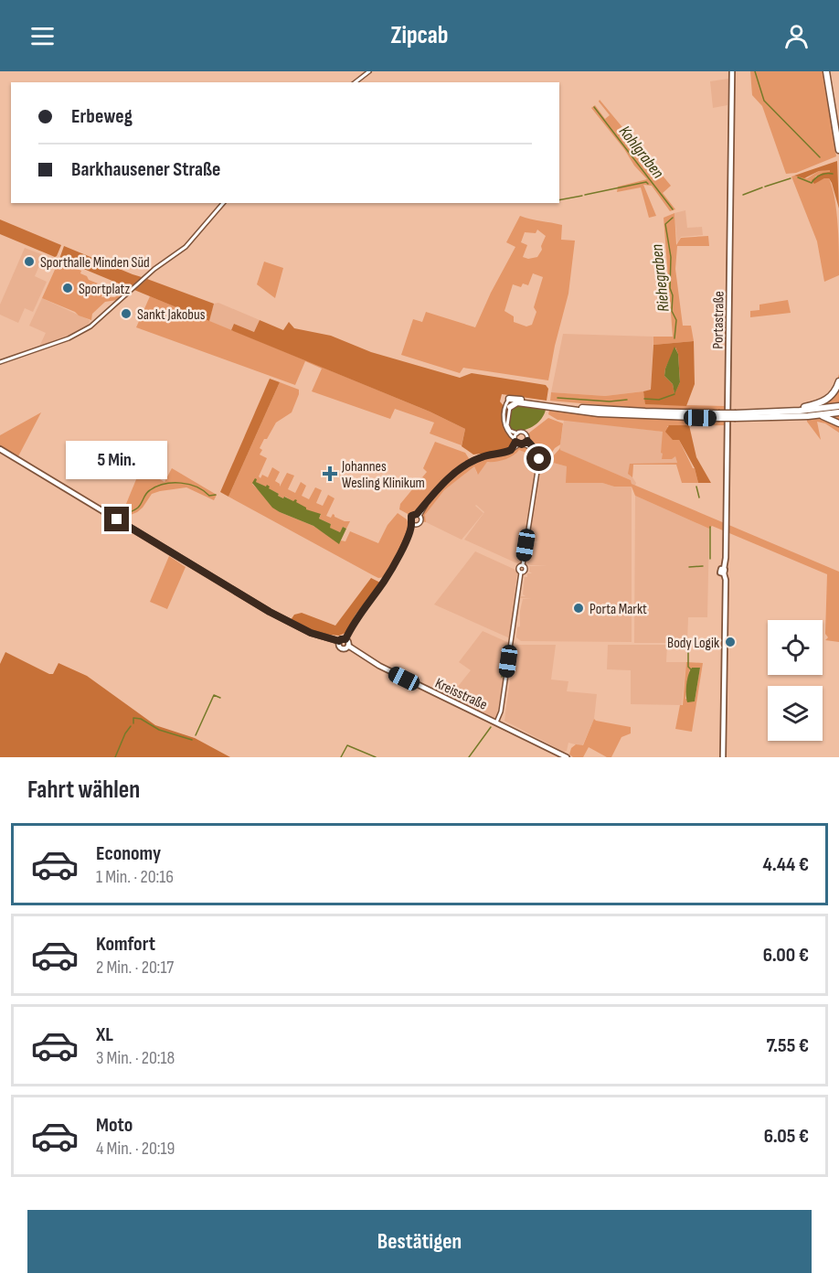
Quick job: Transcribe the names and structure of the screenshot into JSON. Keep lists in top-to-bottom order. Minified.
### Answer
{"streets":{"main road":["Portastraße","Kreisstraße"]},"water":["Kohlgraben","Riehegraben"],"places":{"other":["Sporthalle Minden Süd","Sportplatz","Sankt Jakobus","Porta Markt","Body Logik"],"health":["Johannes Wesling Klinikum"]},"page":{"header":"Zipcab","banner":["Erbeweg","Barkhausener Straße"],"bubble":"5 Min.","heading":"Fahrt wählen","list":[{"name":"Economy","note":"1 Min. · 20:16","value":"4.44 €"},{"name":"Komfort","note":"2 Min. · 20:17","value":"6.00 €"},{"name":"XL","note":"3 Min. · 20:18","value":"7.55 €"},{"name":"Moto","note":"4 Min. · 20:19","value":"6.05 €"}],"buttons":"Bestätigen"}}
